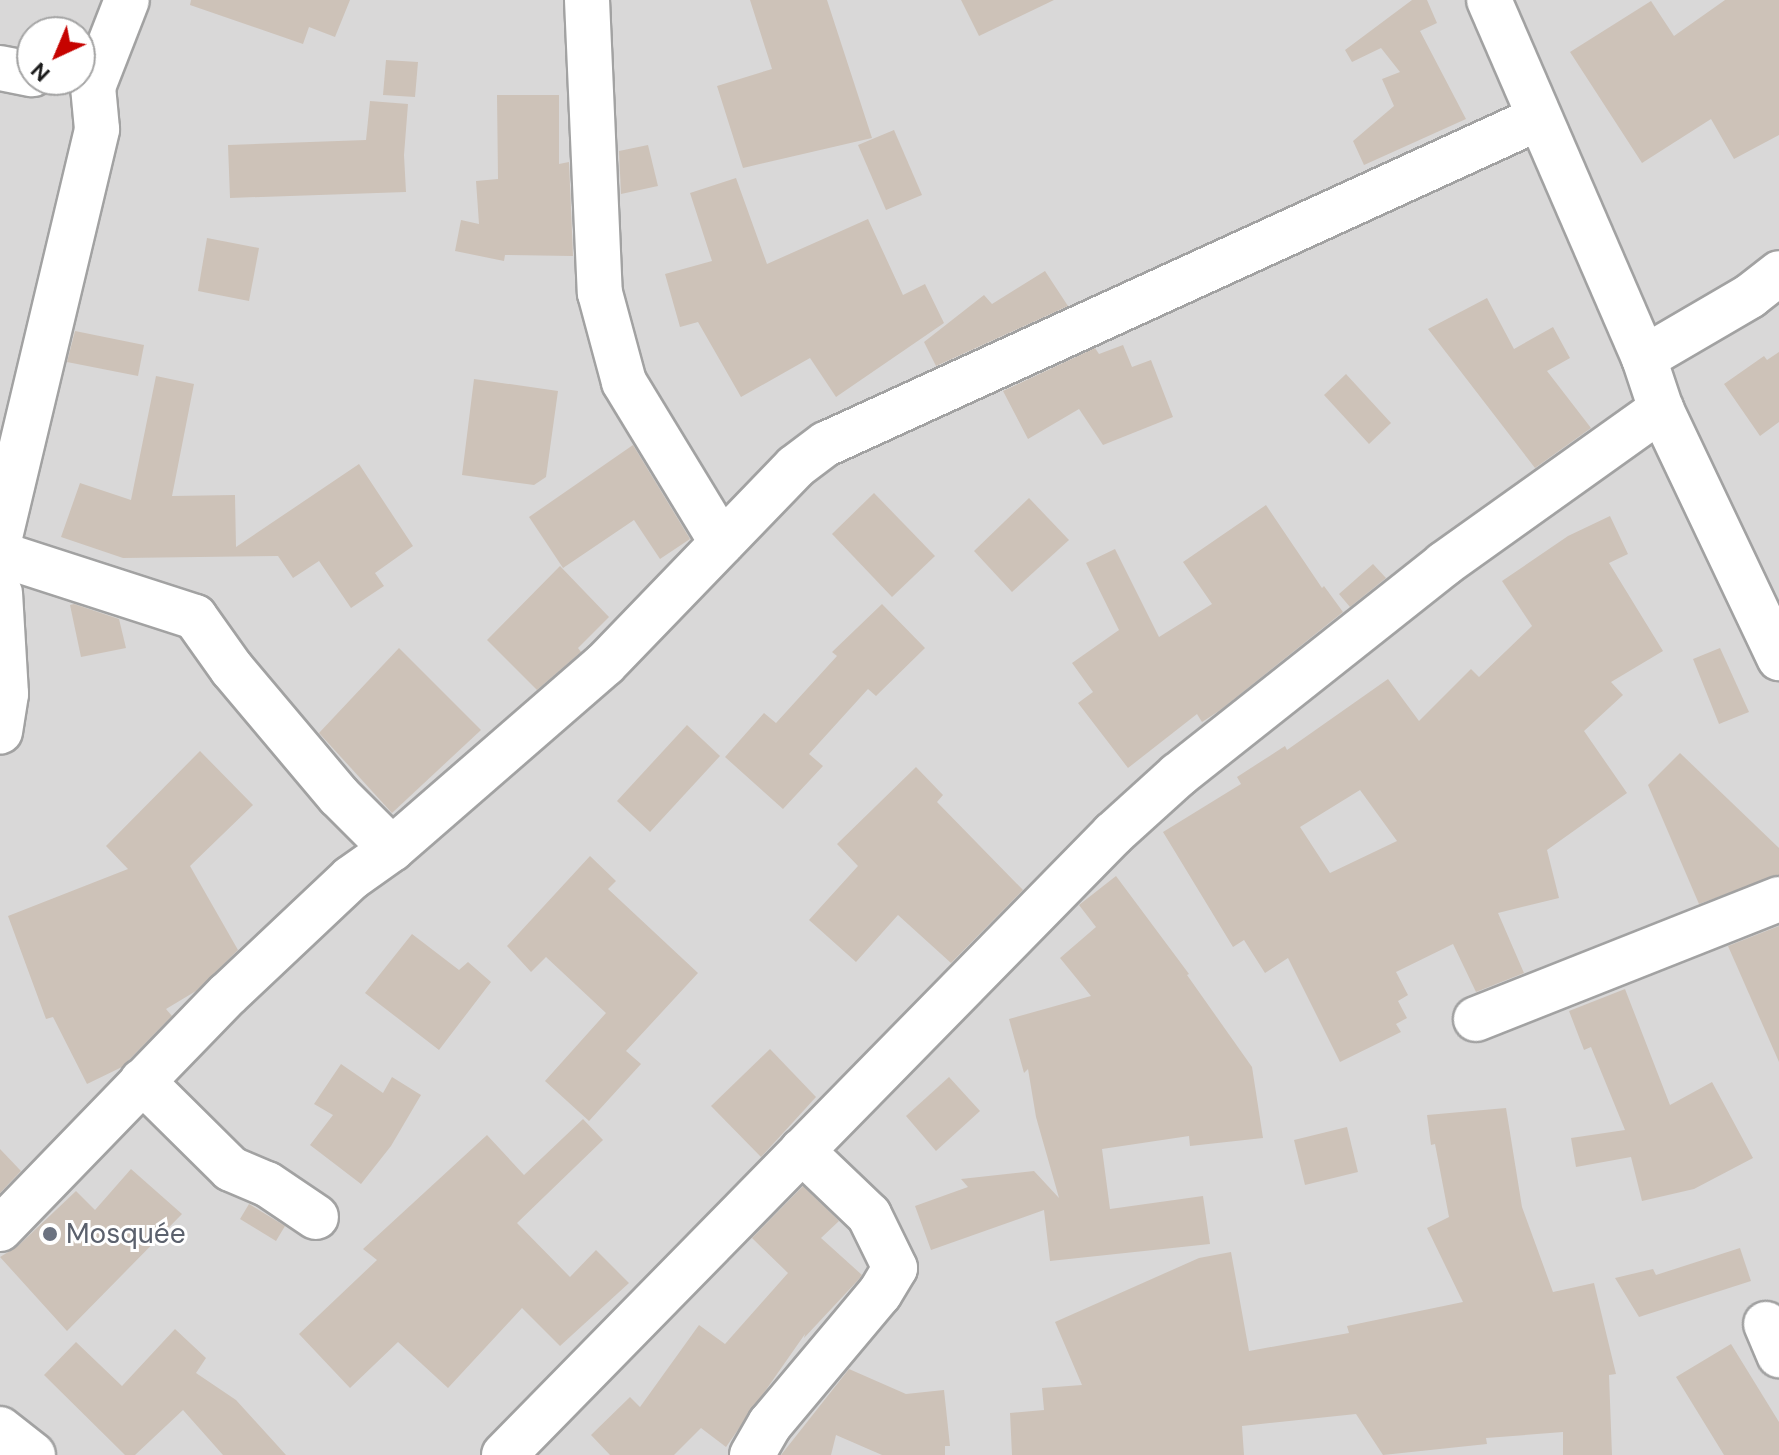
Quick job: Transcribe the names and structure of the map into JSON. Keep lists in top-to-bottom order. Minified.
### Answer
{"places":["Mosquée"],"north":"bottom left"}
